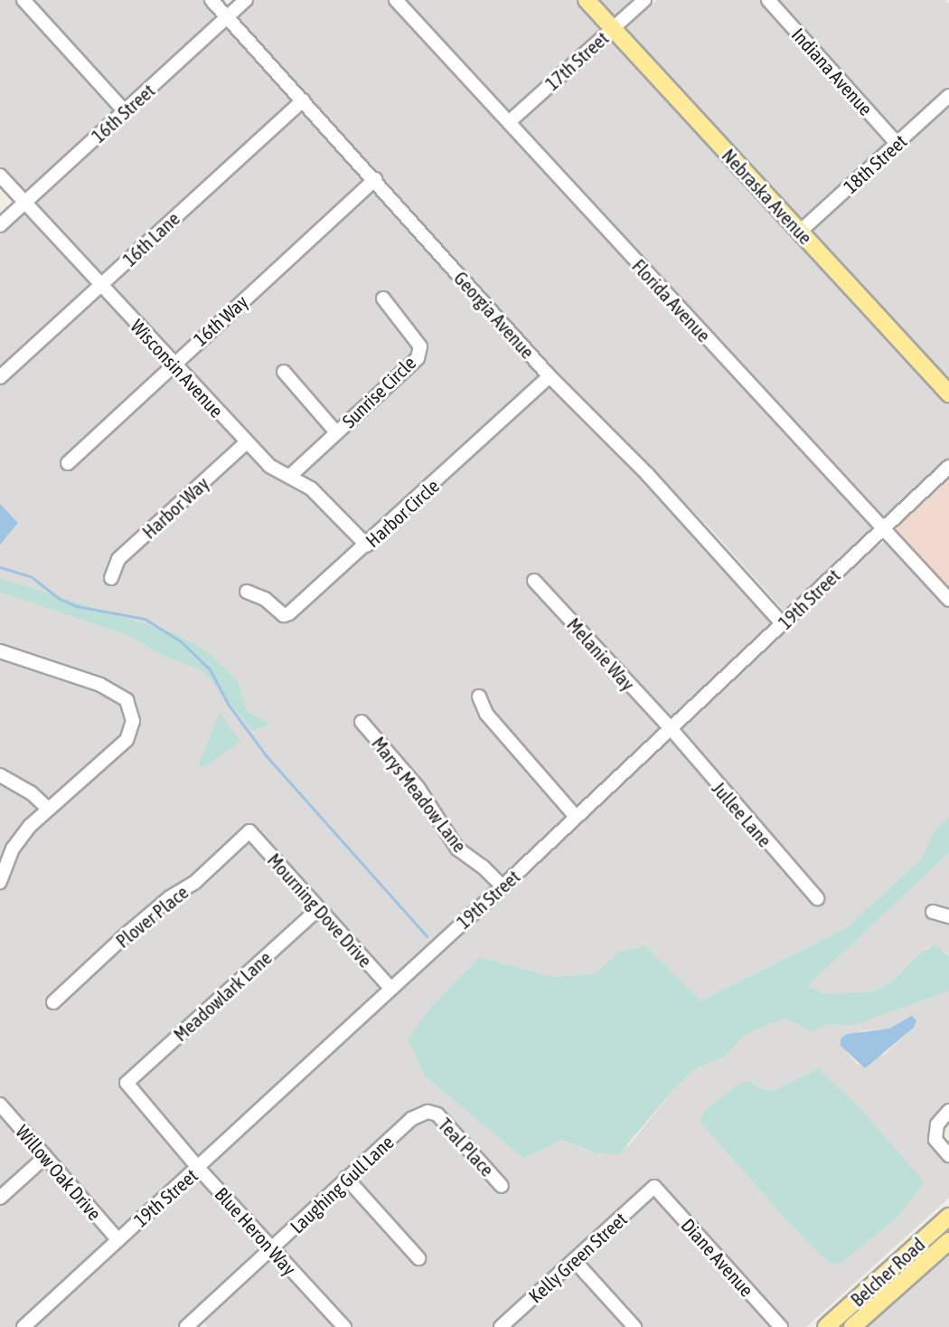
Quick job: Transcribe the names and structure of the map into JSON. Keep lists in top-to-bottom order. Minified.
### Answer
{"streets":{"main road":["Nebraska Avenue","Belcher Road"],"street":["17th Street","Indiana Avenue","16th Street","18th Street","16th Lane","Florida Avenue","Georgia Avenue","16th Way","Wisconsin Avenue","Sunrise Circle","Harbor Way","Harbor Circle","19th Street","Melanie Way","Marys Meadow Lane","Jullee Lane","Mourning Dove Drive","Plover Place","Meadowlark Lane","Teal Place","Willow Oak Drive","Laughing Gull Lane","Blue Heron Way","Kelly Green Street","Diane Avenue"]},"crossings":[["17th Street","Nebraska Avenue"],["17th Street","Florida Avenue"],["Indiana Avenue","18th Street"],["16th Street","Georgia Avenue"],["16th Street","Wisconsin Avenue"],["18th Street","Nebraska Avenue"],["16th Lane","Georgia Avenue"],["16th Lane","Wisconsin Avenue"],["Florida Avenue","19th Street"],["Georgia Avenue","16th Way"],["Georgia Avenue","Harbor Circle"],["Georgia Avenue","19th Street"],["16th Way","Wisconsin Avenue"],["Wisconsin Avenue","Sunrise Circle"],["Wisconsin Avenue","Harbor Way"],["Wisconsin Avenue","Harbor Circle"],["19th Street","Melanie Way"],["19th Street","Marys Meadow Lane"],["19th Street","Jullee Lane"],["19th Street","Mourning Dove Drive"],["19th Street","Willow Oak Drive"],["19th Street","Blue Heron Way"],["Melanie Way","Jullee Lane"],["Mourning Dove Drive","Plover Place"],["Mourning Dove Drive","Meadowlark Lane"],["Meadowlark Lane","Blue Heron Way"],["Teal Place","Laughing Gull Lane"],["Laughing Gull Lane","Blue Heron Way"],["Kelly Green Street","Diane Avenue"]]}
